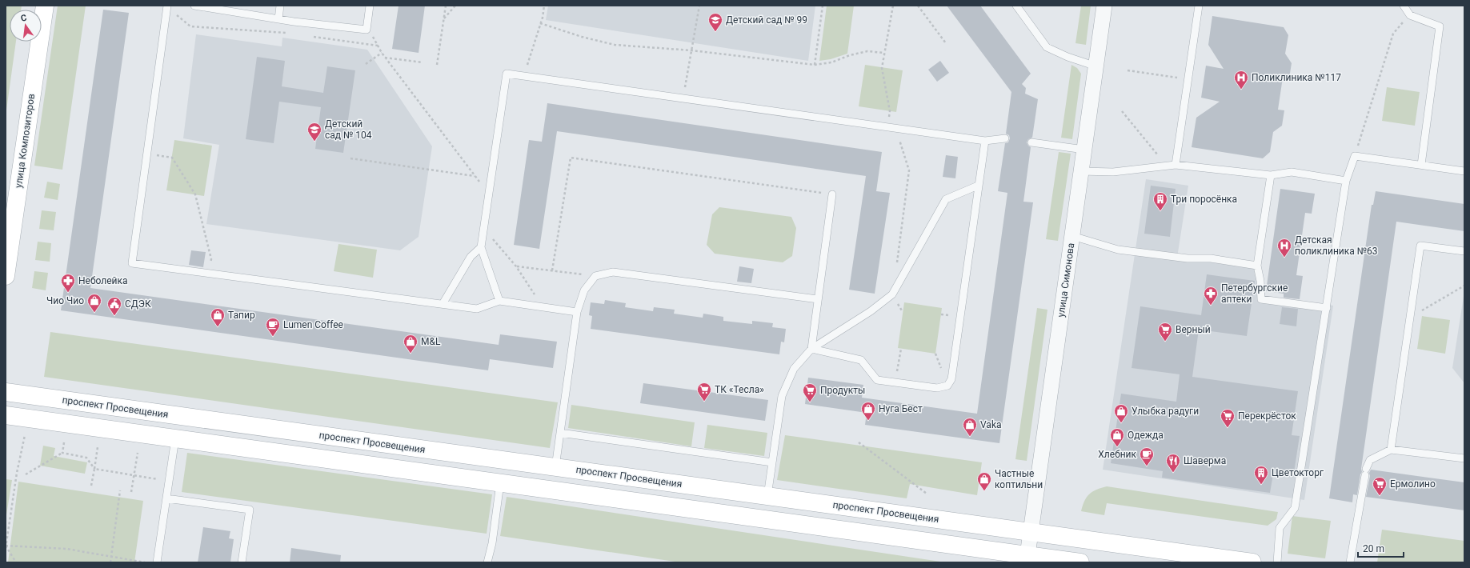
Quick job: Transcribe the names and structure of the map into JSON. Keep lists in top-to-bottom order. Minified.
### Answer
{"streets":{"main road":["улица Композиторов","проспект Просвещения"],"street":["улица Симонова"]},"crossings":[["улица Симонова","проспект Просвещения"]],"places":{"school or university":["Детский сад № 99","Детский сад № 104"],"hospital":["Поликлиника №117","Детская поликлиника №63"],"building":["Три поросёнка","Цветокторг"],"pharmacy":["Неболейка","Петербургские аптеки"],"shop":["Чио Чио","Тапир","M&L","Нуга Бест","Улыбка радуги","Vaka","Одежда","Частные коптильни"],"public building":["СДЭК"],"cafe":["Lumen Coffee","Хлебник"],"supermarket":["Верный","ТК «Тесла»","Продукты","Перекрёсток","Ермолино"],"restaurant":["Шаверма"]},"scale_bar":"20 m","north":"top"}
